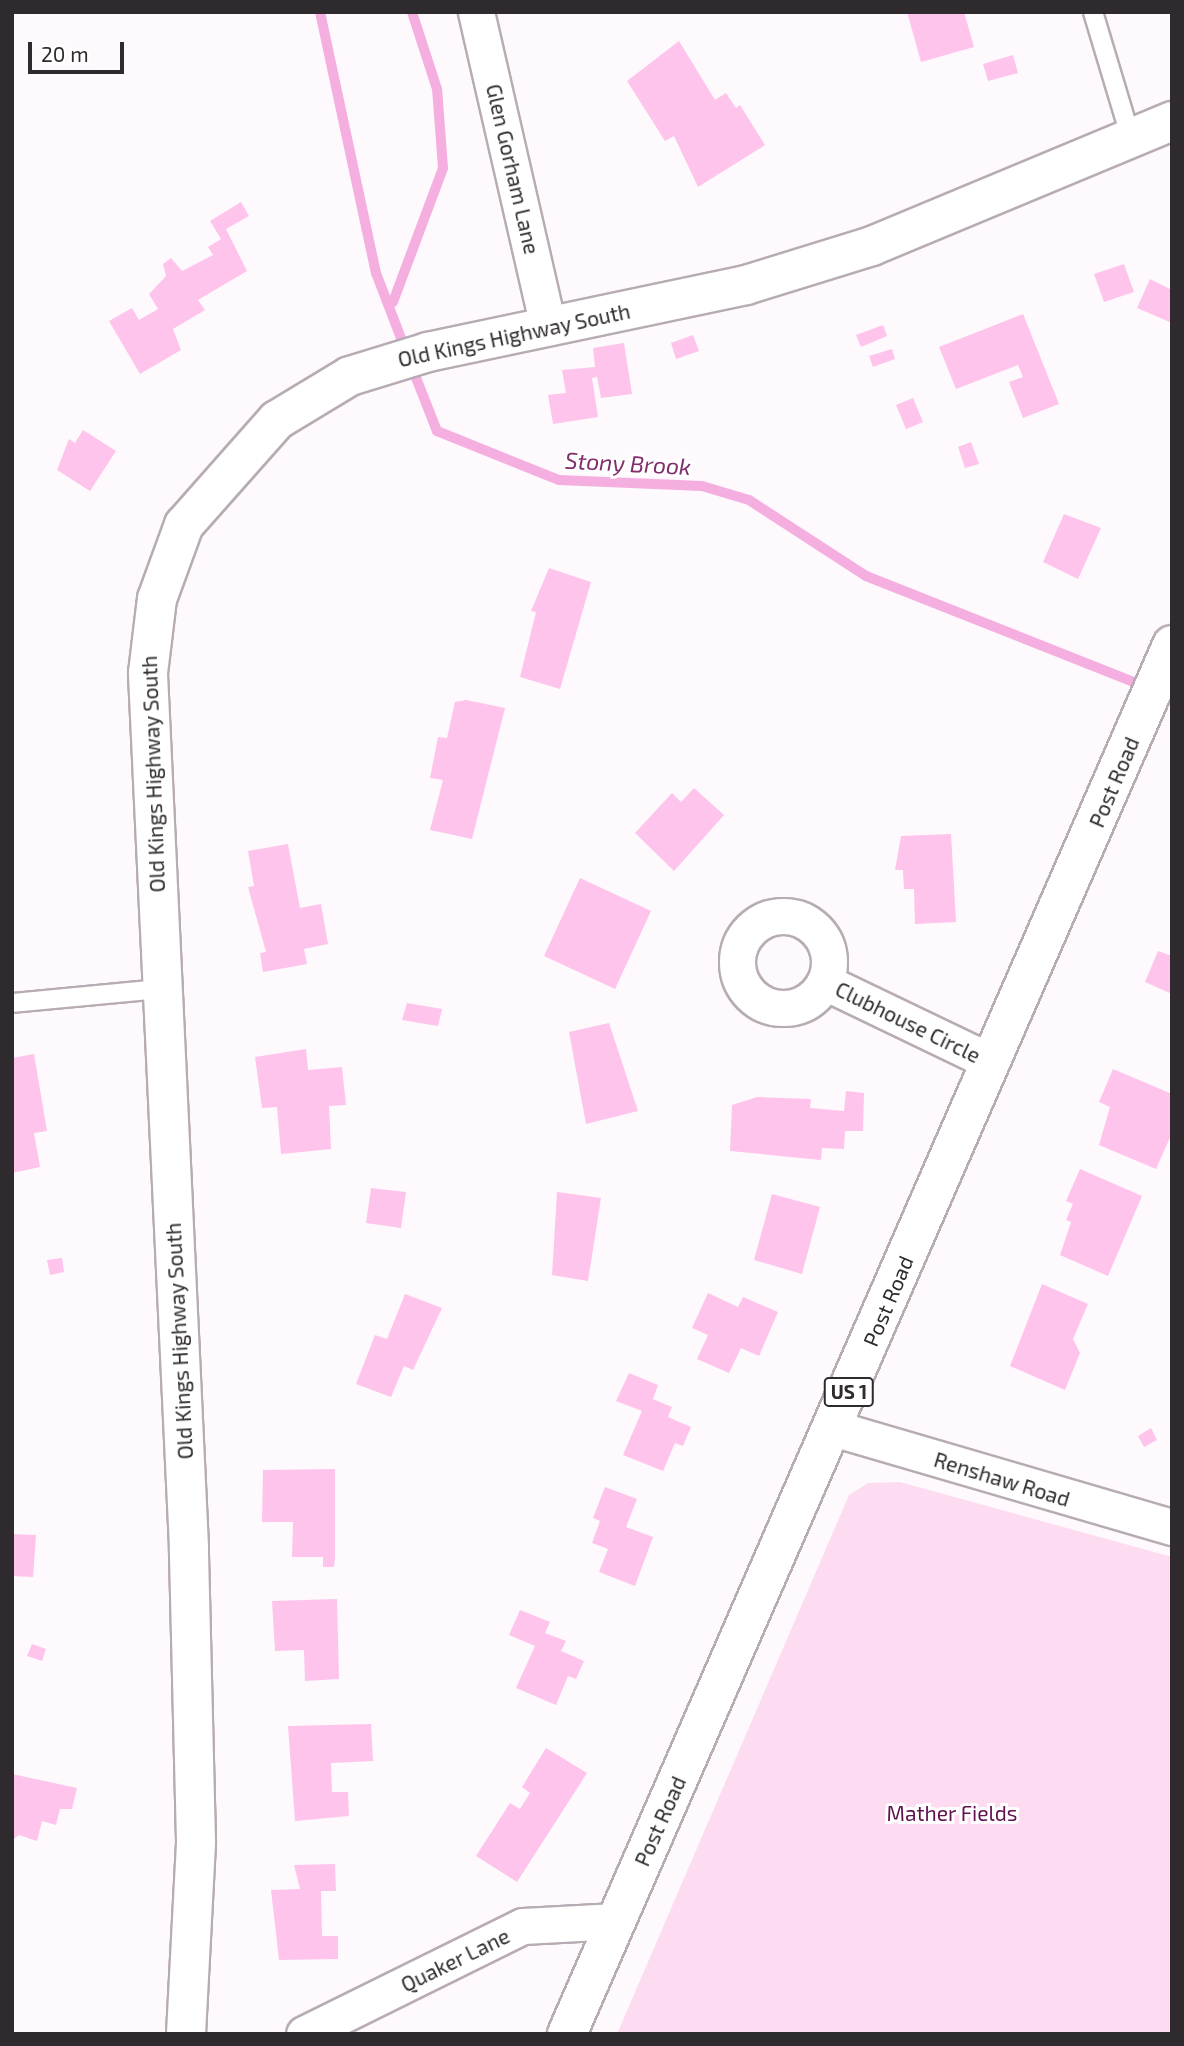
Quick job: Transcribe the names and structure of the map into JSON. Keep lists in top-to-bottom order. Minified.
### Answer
{"streets":{"street":["Glen Gorham Lane","Old Kings Highway South","Post Road","Clubhouse Circle","US 1","Renshaw Road","Quaker Lane"]},"crossings":[["Glen Gorham Lane","Old Kings Highway South"],["Post Road","Clubhouse Circle"],["Post Road","Renshaw Road"],["Post Road","Quaker Lane"]],"water":["Stony Brook"],"parks":["Mather Fields"],"scale_bar":"20 m"}
